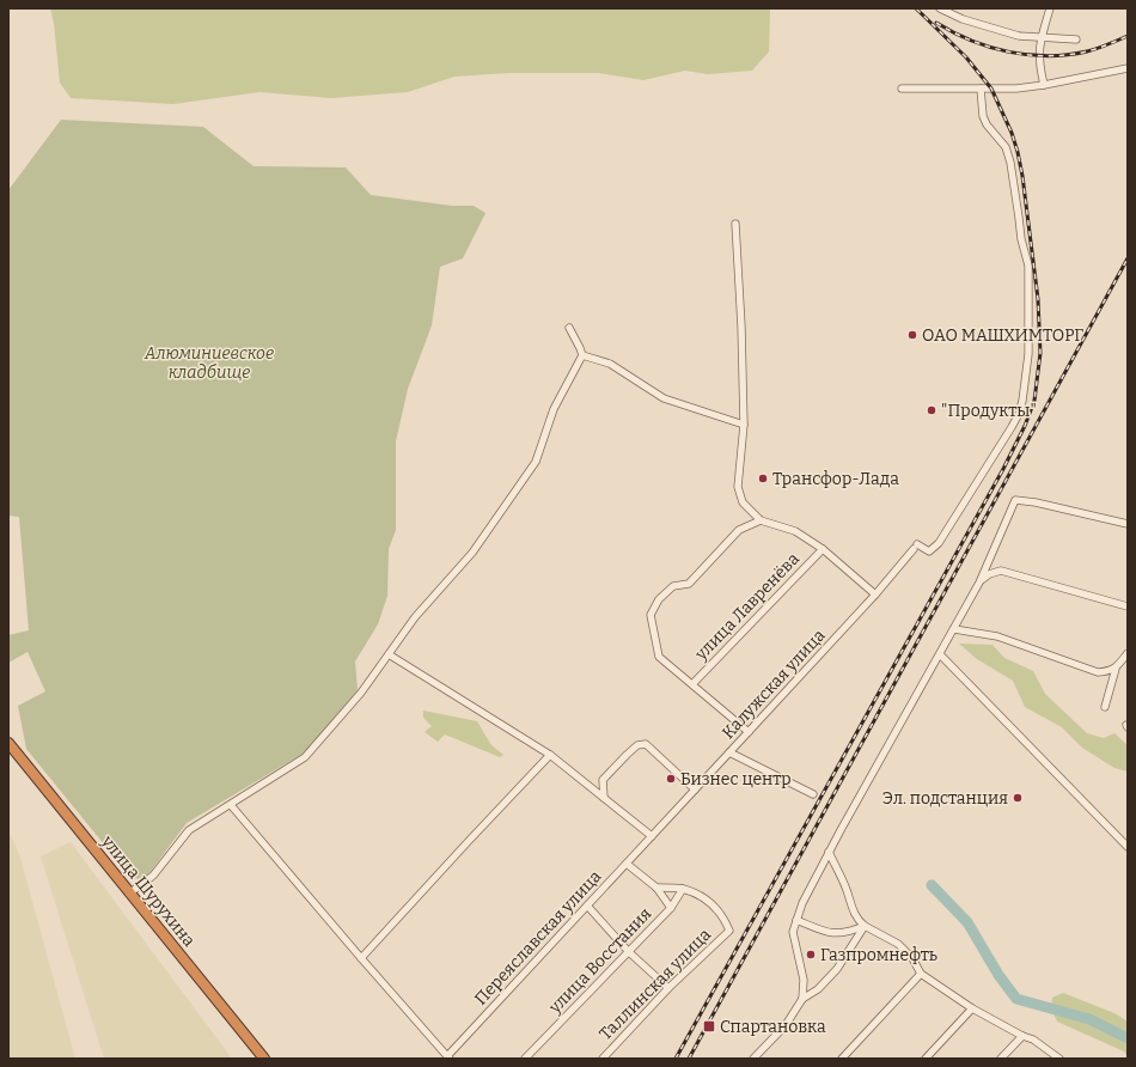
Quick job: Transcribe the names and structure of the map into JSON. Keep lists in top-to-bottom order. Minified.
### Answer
{"streets":{"highway":["улица Шурухина"],"street":["улица Лавренёва","Калужская улица","Переяславская улица","улица Восстания","Таллинская улица"]},"crossings":[["Калужская улица","Переяславская улица"],["Переяславская улица","улица Восстания"]],"parks":["Алюминиевское кладбище"],"places":{"other":["ОАО МАШХИМТОРГ","\"Продукты\"","Трансфор-Лада","Бизнес центр","Эл. подстанция","Газпромнефть"],"transit":["Спартановка"]}}
